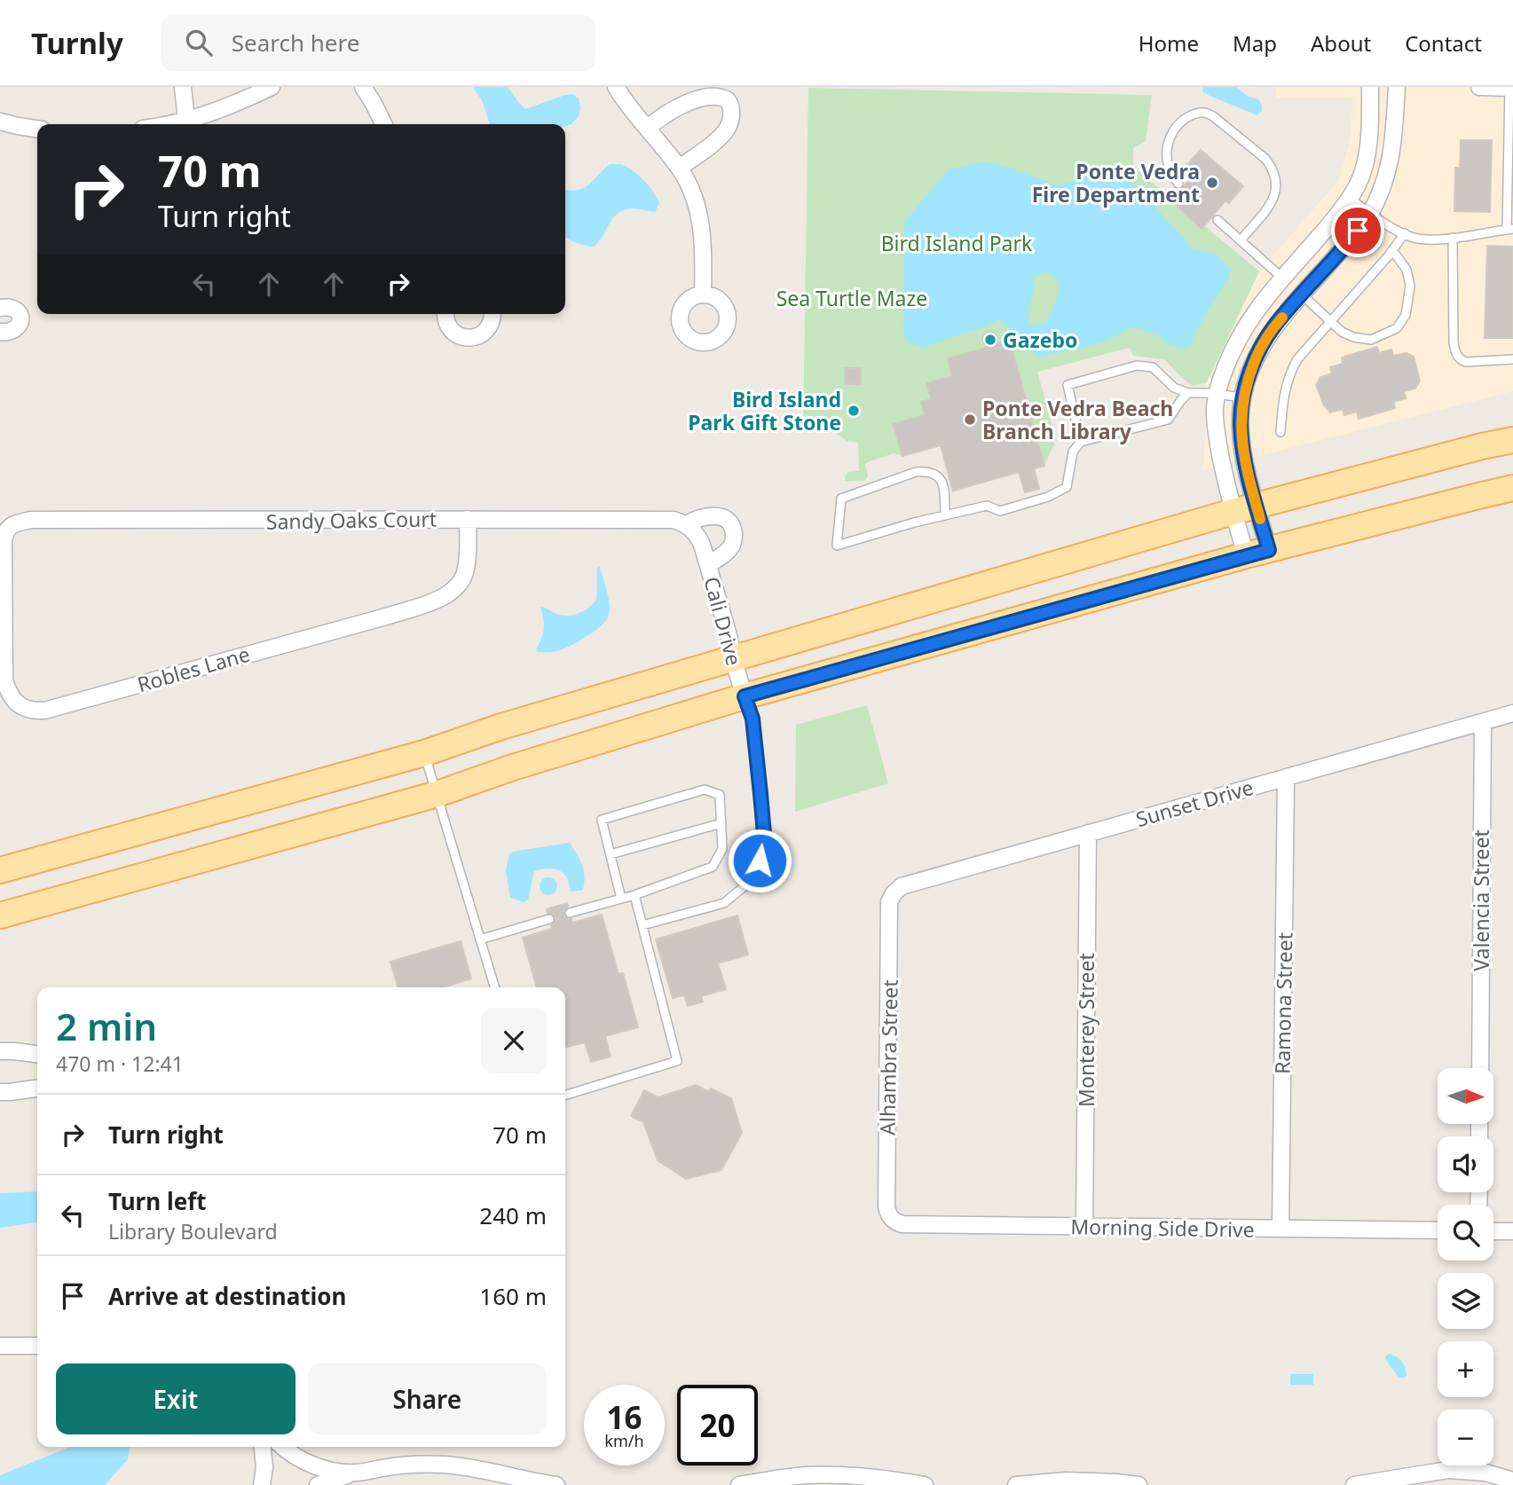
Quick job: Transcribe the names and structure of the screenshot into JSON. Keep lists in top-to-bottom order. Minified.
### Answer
{"streets":{"street":["Sandy Oaks Court","Cali Drive","Robles Lane","Sunset Drive","Valencia Street","Ramona Street","Monterey Street","Alhambra Street","Morning Side Drive"]},"crossings":[["Sandy Oaks Court","Cali Drive"],["Sandy Oaks Court","Robles Lane"],["Sunset Drive","Valencia Street"],["Sunset Drive","Ramona Street"],["Sunset Drive","Monterey Street"],["Sunset Drive","Alhambra Street"],["Ramona Street","Morning Side Drive"],["Monterey Street","Morning Side Drive"],["Alhambra Street","Morning Side Drive"]],"parks":["Bird Island Park","Sea Turtle Maze"],"places":["Ponte Vedra Fire Department","Gazebo","Bird Island Park Gift Stone","Ponte Vedra Beach Branch Library"],"north":"right","page":{"header":"Turnly","search":"Search here","nav":["Home","Map","About","Contact"],"turn":["70 m","Turn right"],"heading":["2 min","470 m · 12:41"],"map_buttons":["+","−"],"list":[{"name":"Turn right","value":"70 m"},{"name":"Turn left","note":"Library Boulevard","value":"240 m"},{"name":"Arrive at destination","value":"160 m"}],"buttons":["Exit","Share"],"speed":"16 km/h","limit":"20"}}
